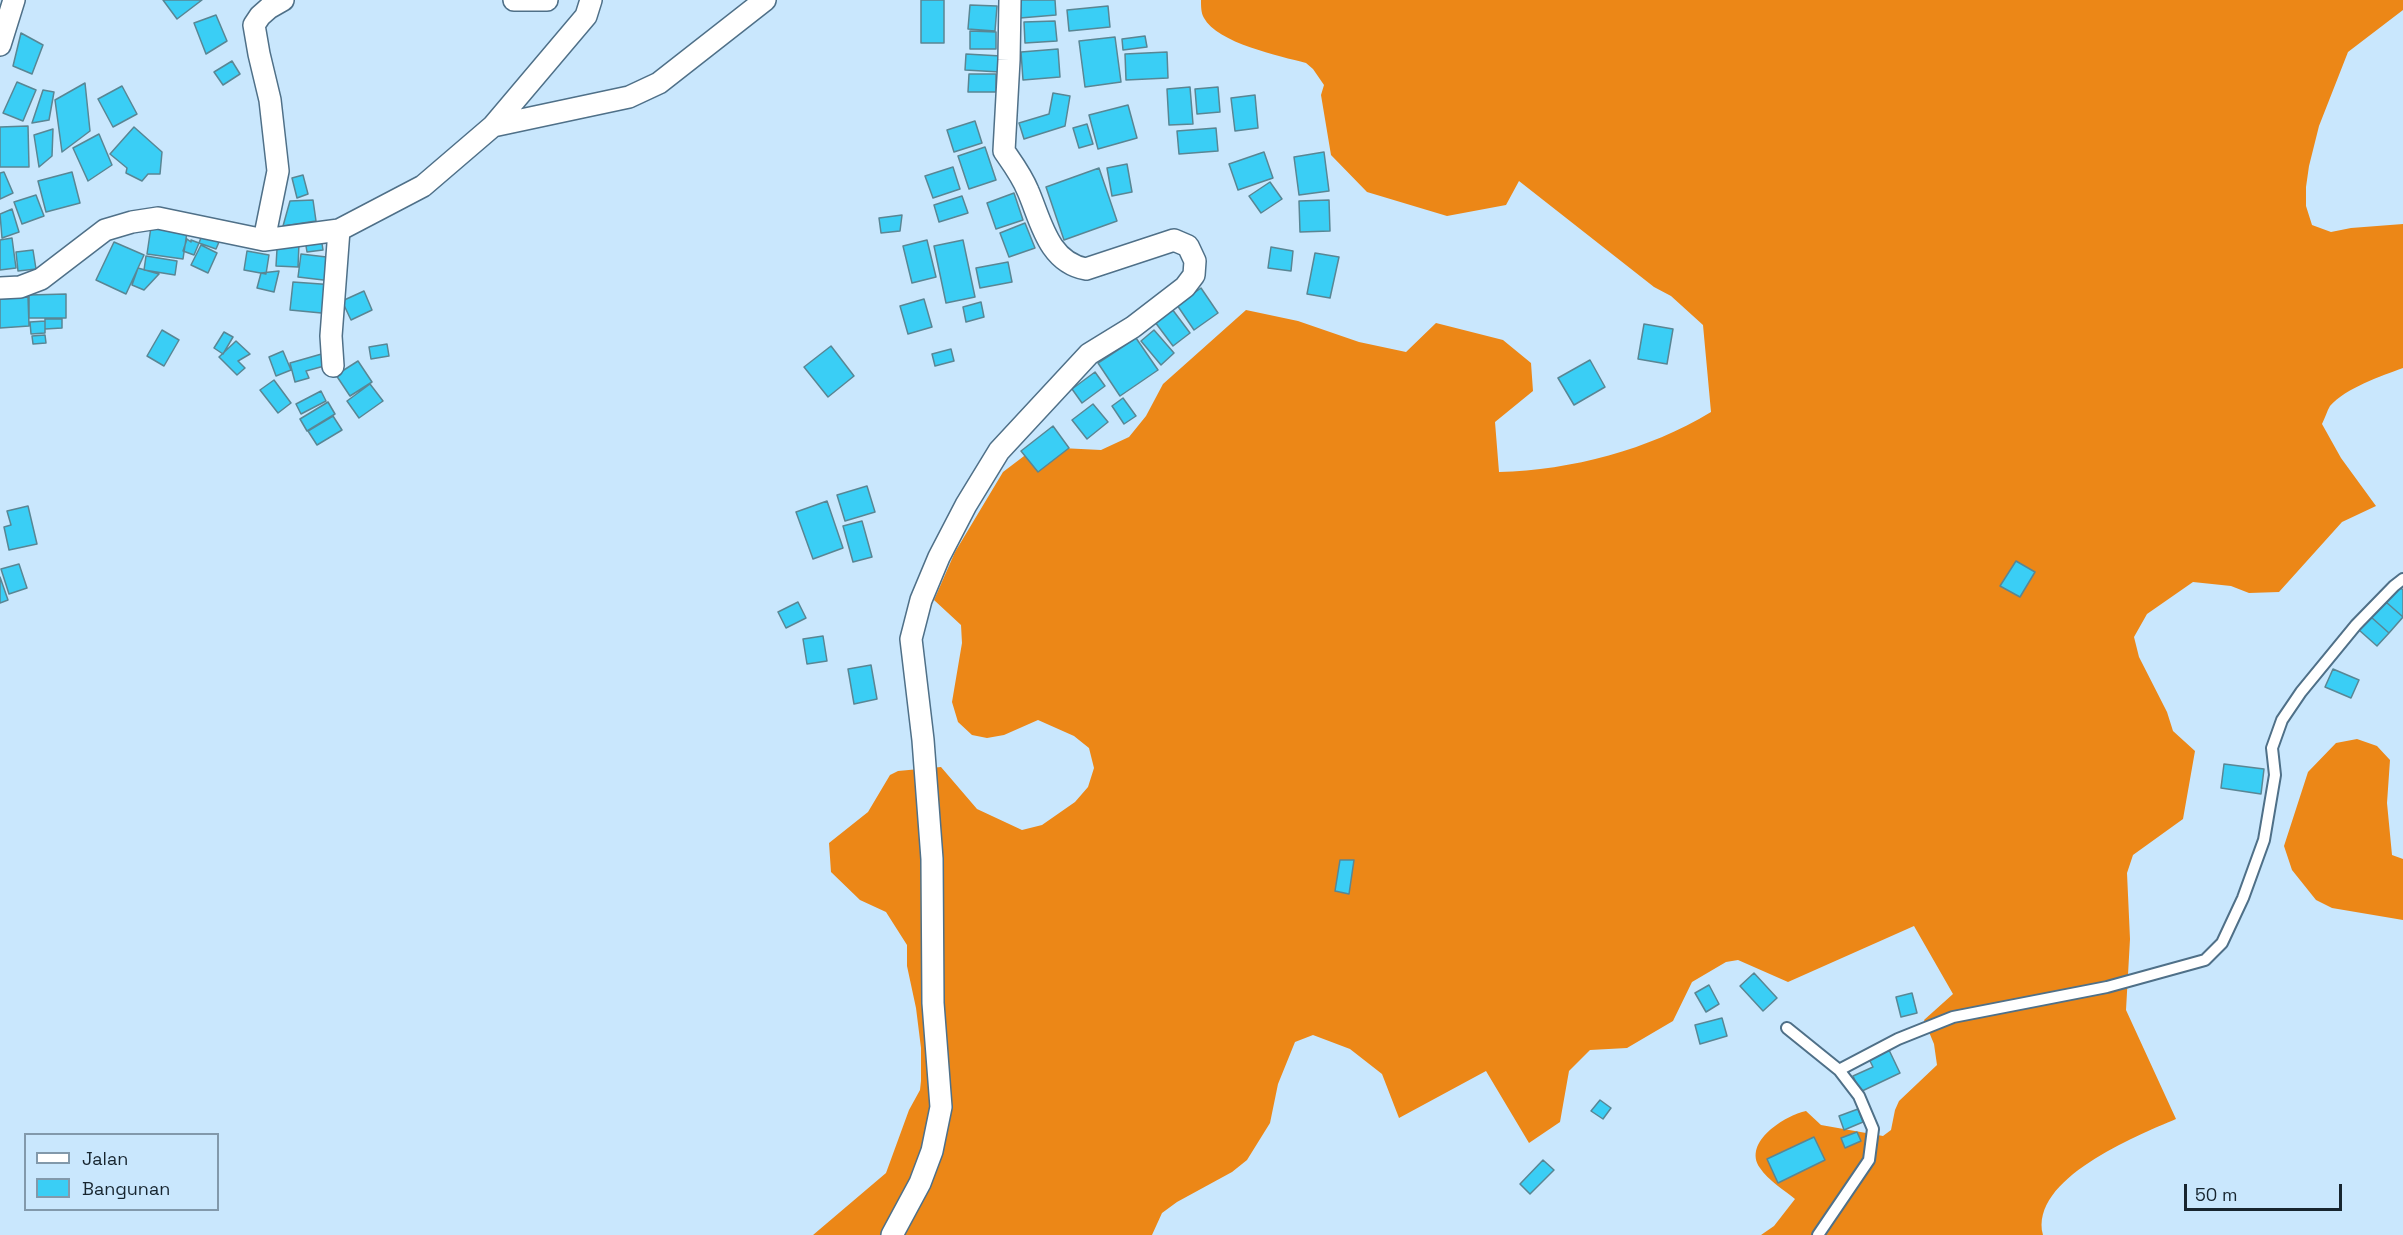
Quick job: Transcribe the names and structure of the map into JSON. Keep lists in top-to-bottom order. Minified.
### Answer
{"legend":["Jalan","Bangunan"],"scale_bar":"50 m"}
